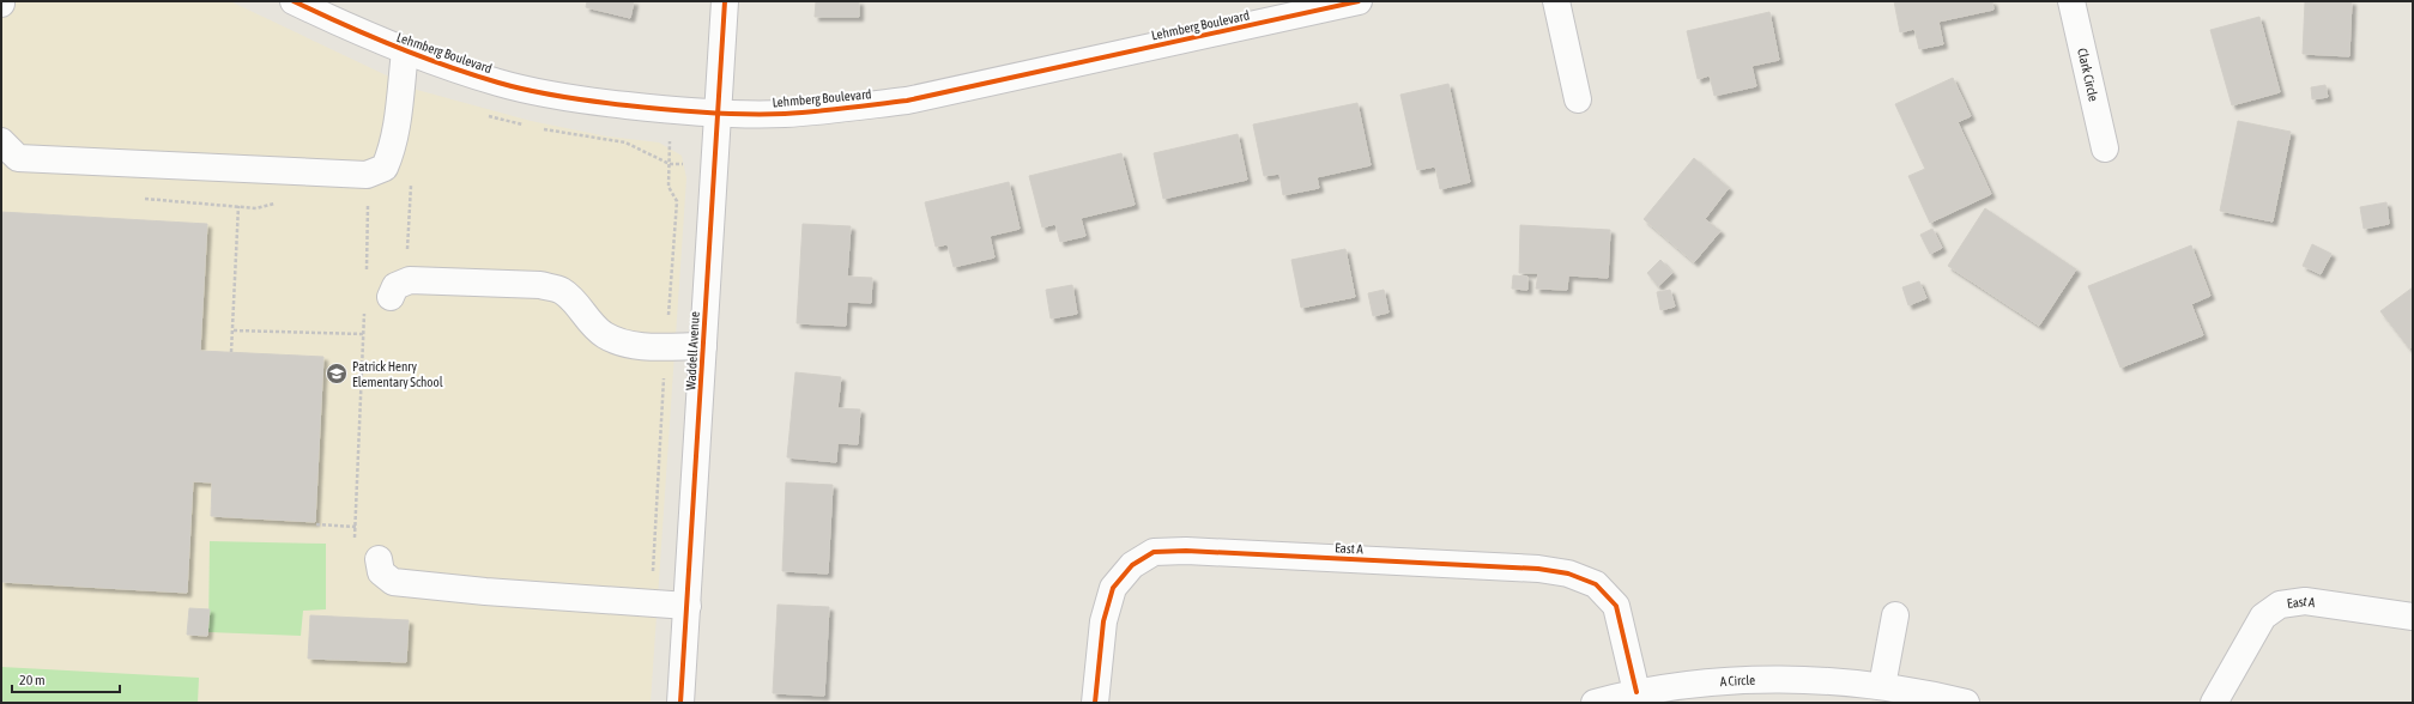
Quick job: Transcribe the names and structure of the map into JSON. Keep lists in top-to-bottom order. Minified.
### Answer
{"streets":{"street":["Lehmberg Boulevard","Clark Circle","Waddell Avenue","East A","A Circle"]},"crossings":[["Lehmberg Boulevard","Waddell Avenue"],["East A","A Circle"]],"places":{"school or university":["Patrick Henry Elementary School"]},"scale_bar":"20 m"}
